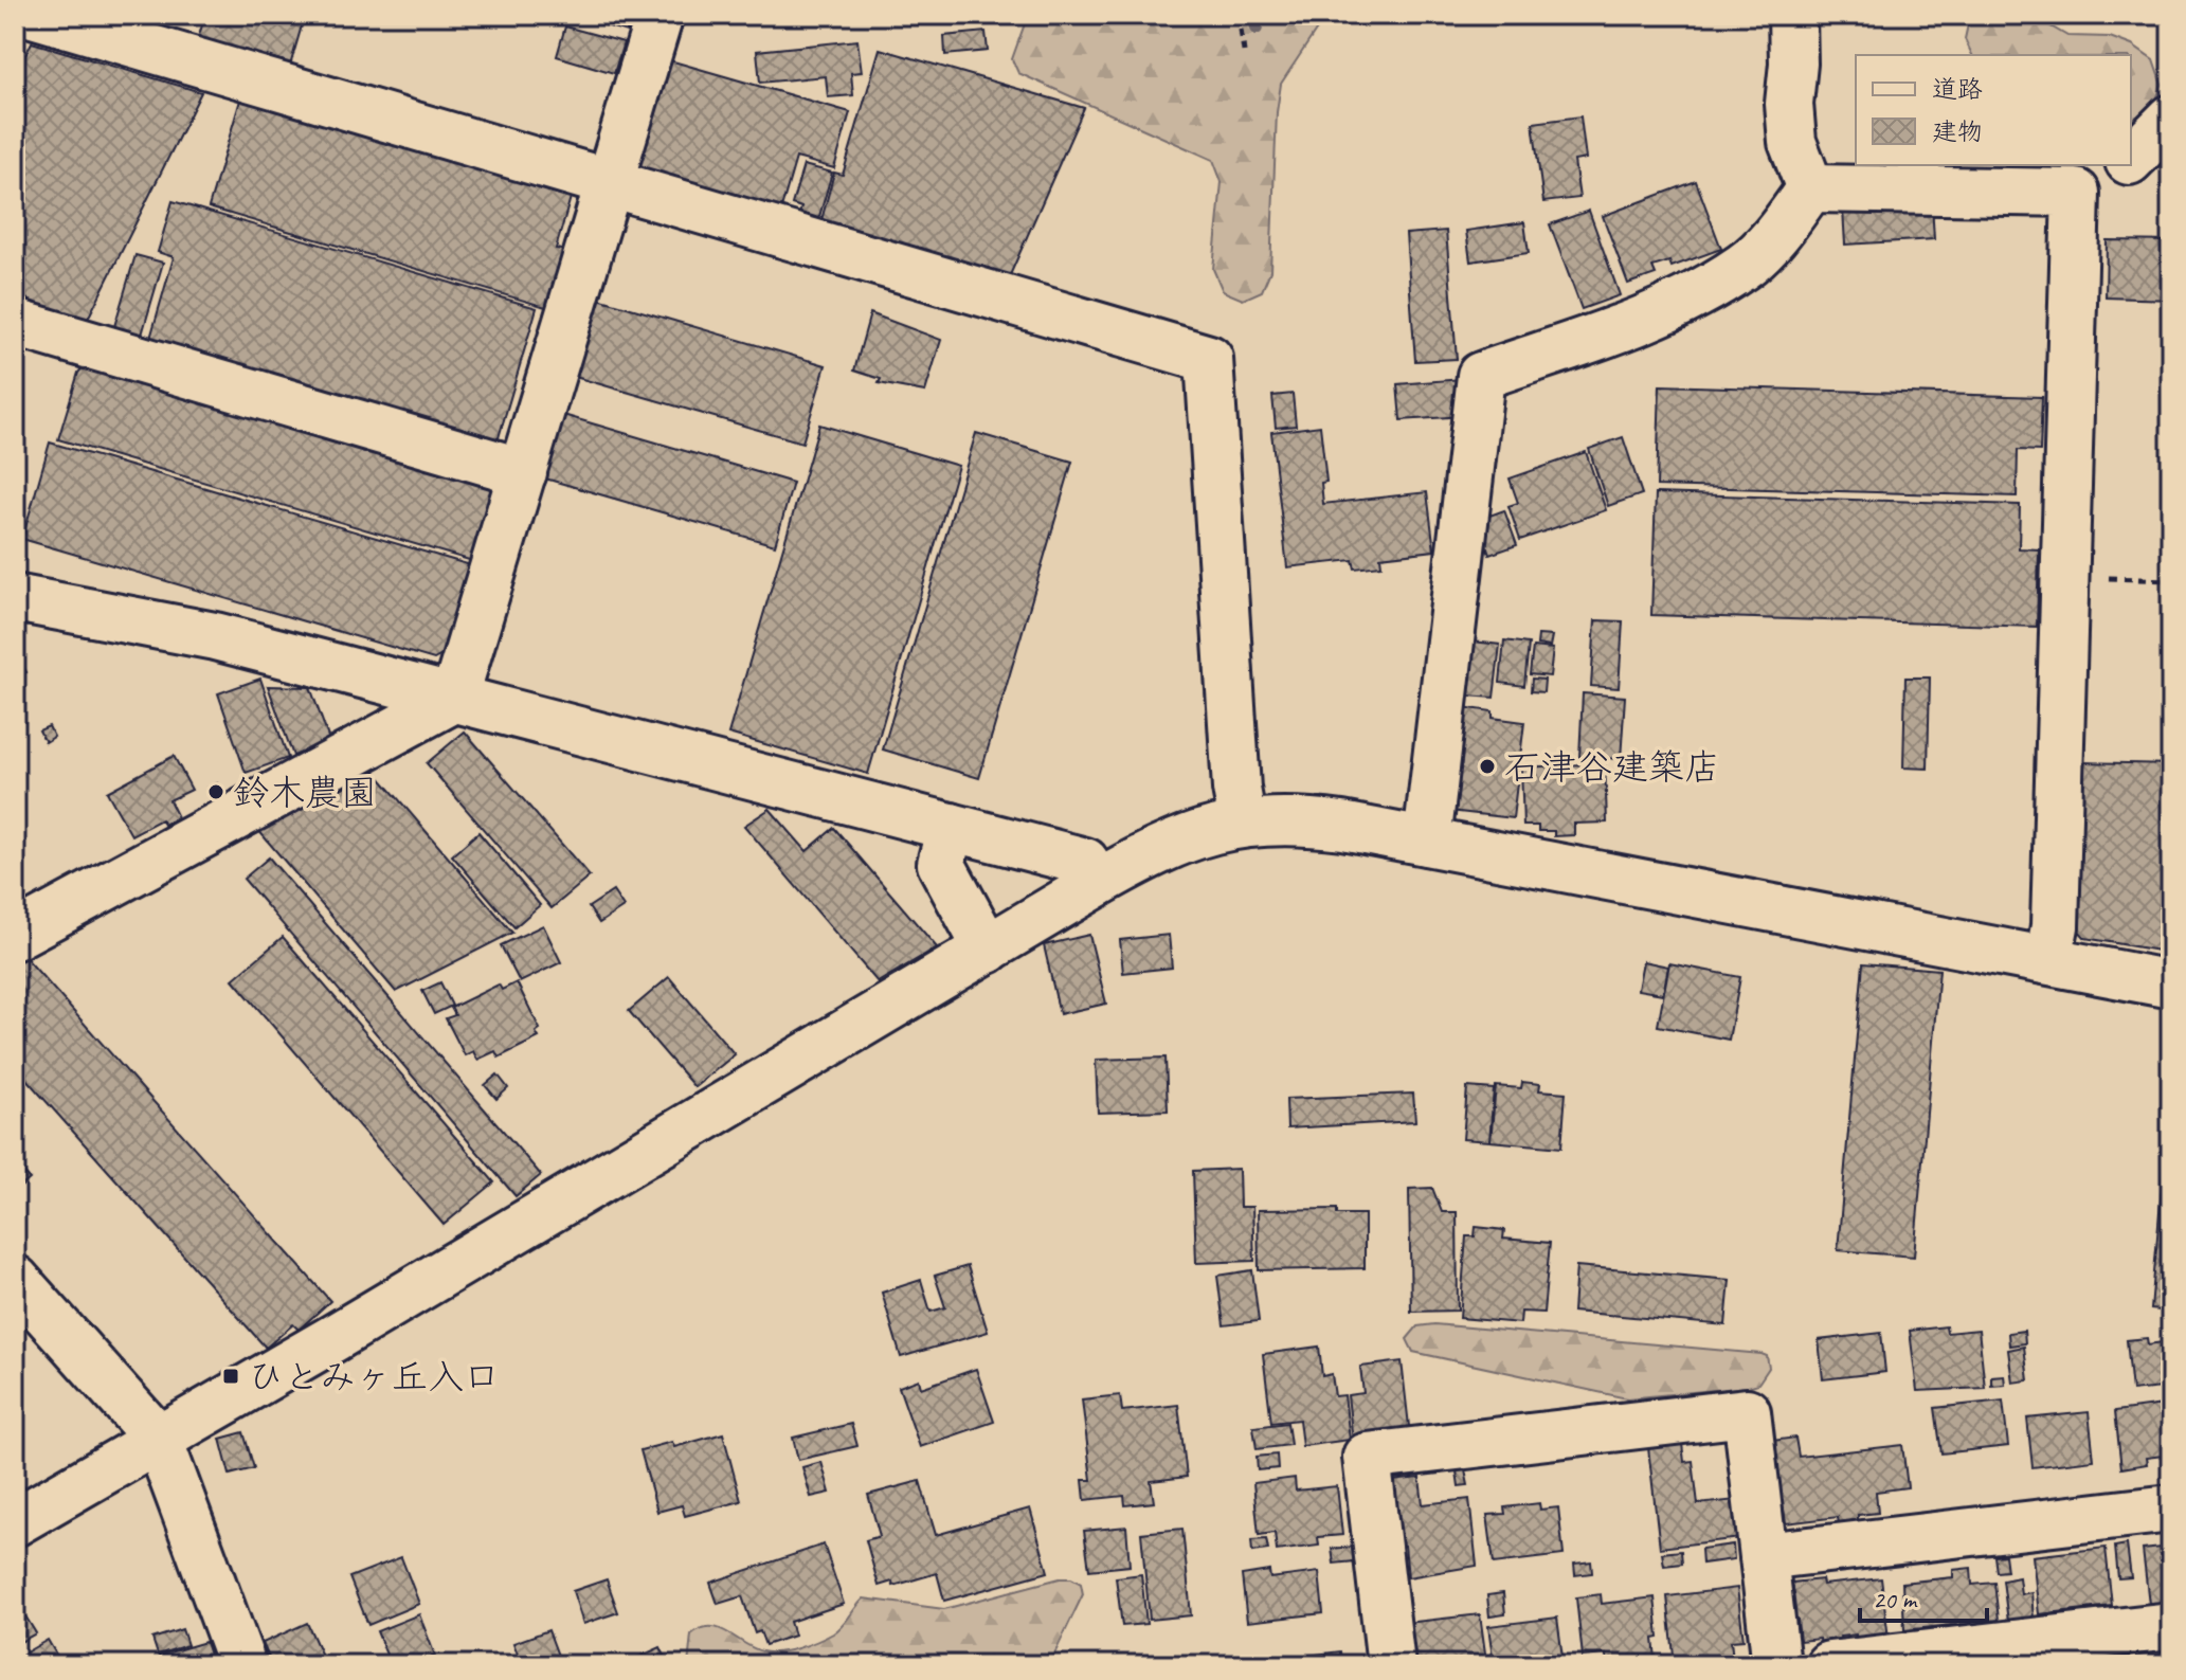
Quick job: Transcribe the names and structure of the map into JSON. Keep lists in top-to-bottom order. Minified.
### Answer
{"places":{"other":["石津谷建築店","鈴木農園"],"transit":["ひとみヶ丘入口"]},"legend":["道路","建物"],"scale_bar":"20 m"}
